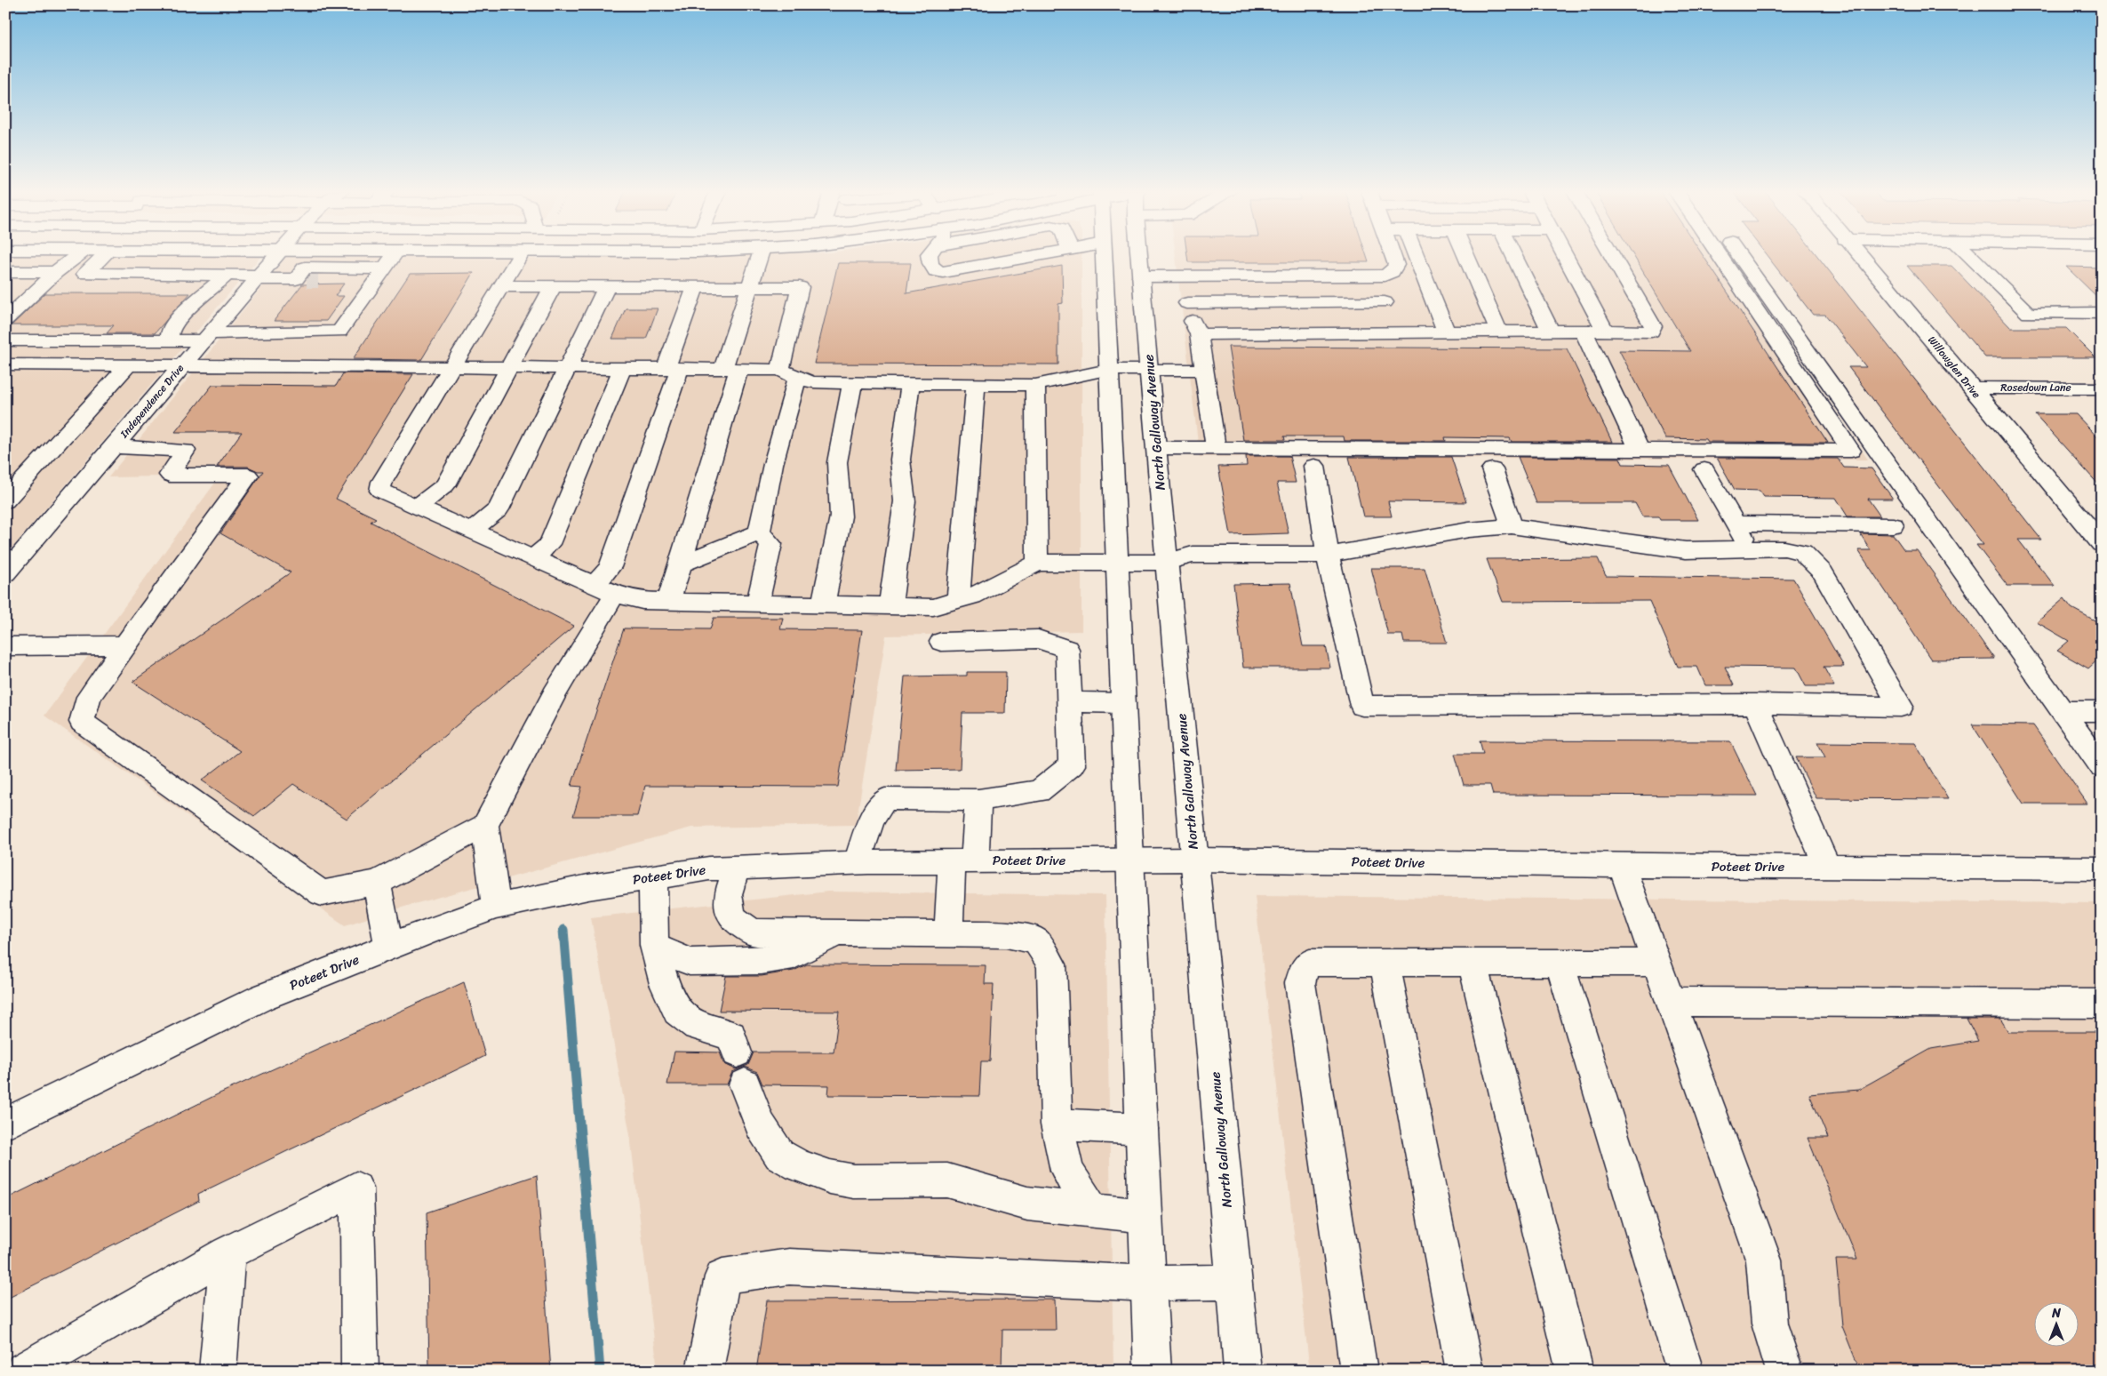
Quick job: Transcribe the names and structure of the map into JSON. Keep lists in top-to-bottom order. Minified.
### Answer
{"streets":{"main road":["Willowglen Drive","Rosedown Lane","Independence Drive","North Galloway Avenue","Poteet Drive"]},"crossings":[["Willowglen Drive","Rosedown Lane"],["North Galloway Avenue","Poteet Drive"]],"north":"top"}
